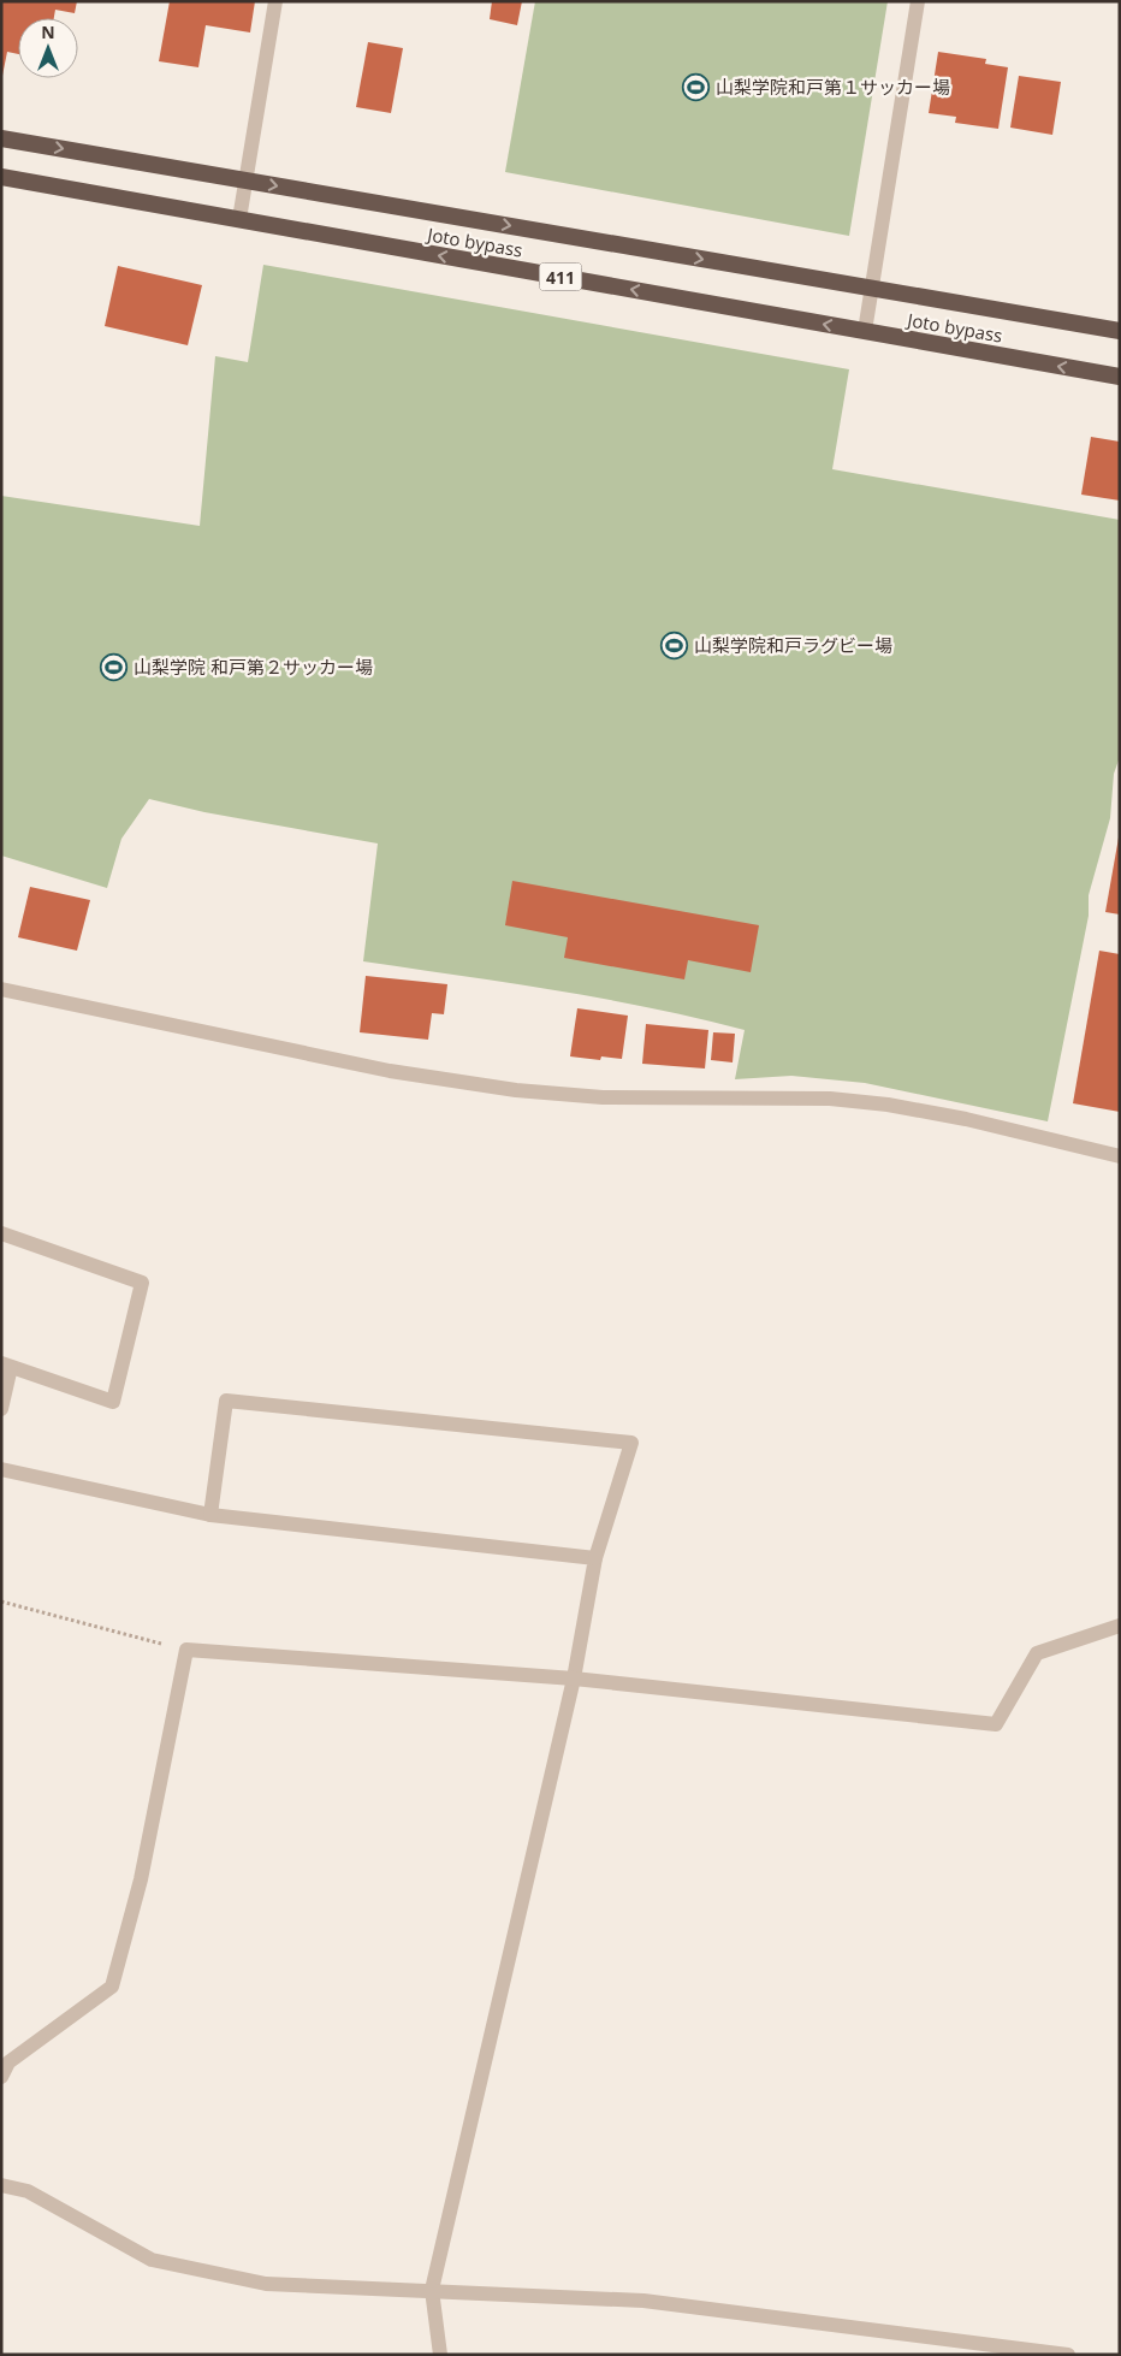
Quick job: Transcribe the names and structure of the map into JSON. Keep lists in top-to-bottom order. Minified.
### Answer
{"streets":{"highway":["Joto bypass","411"]},"places":{"sports":["山梨学院和戸第１サッカー場","山梨学院和戸ラグビー場","山梨学院 和戸第２サッカー場"]},"north":"top"}
